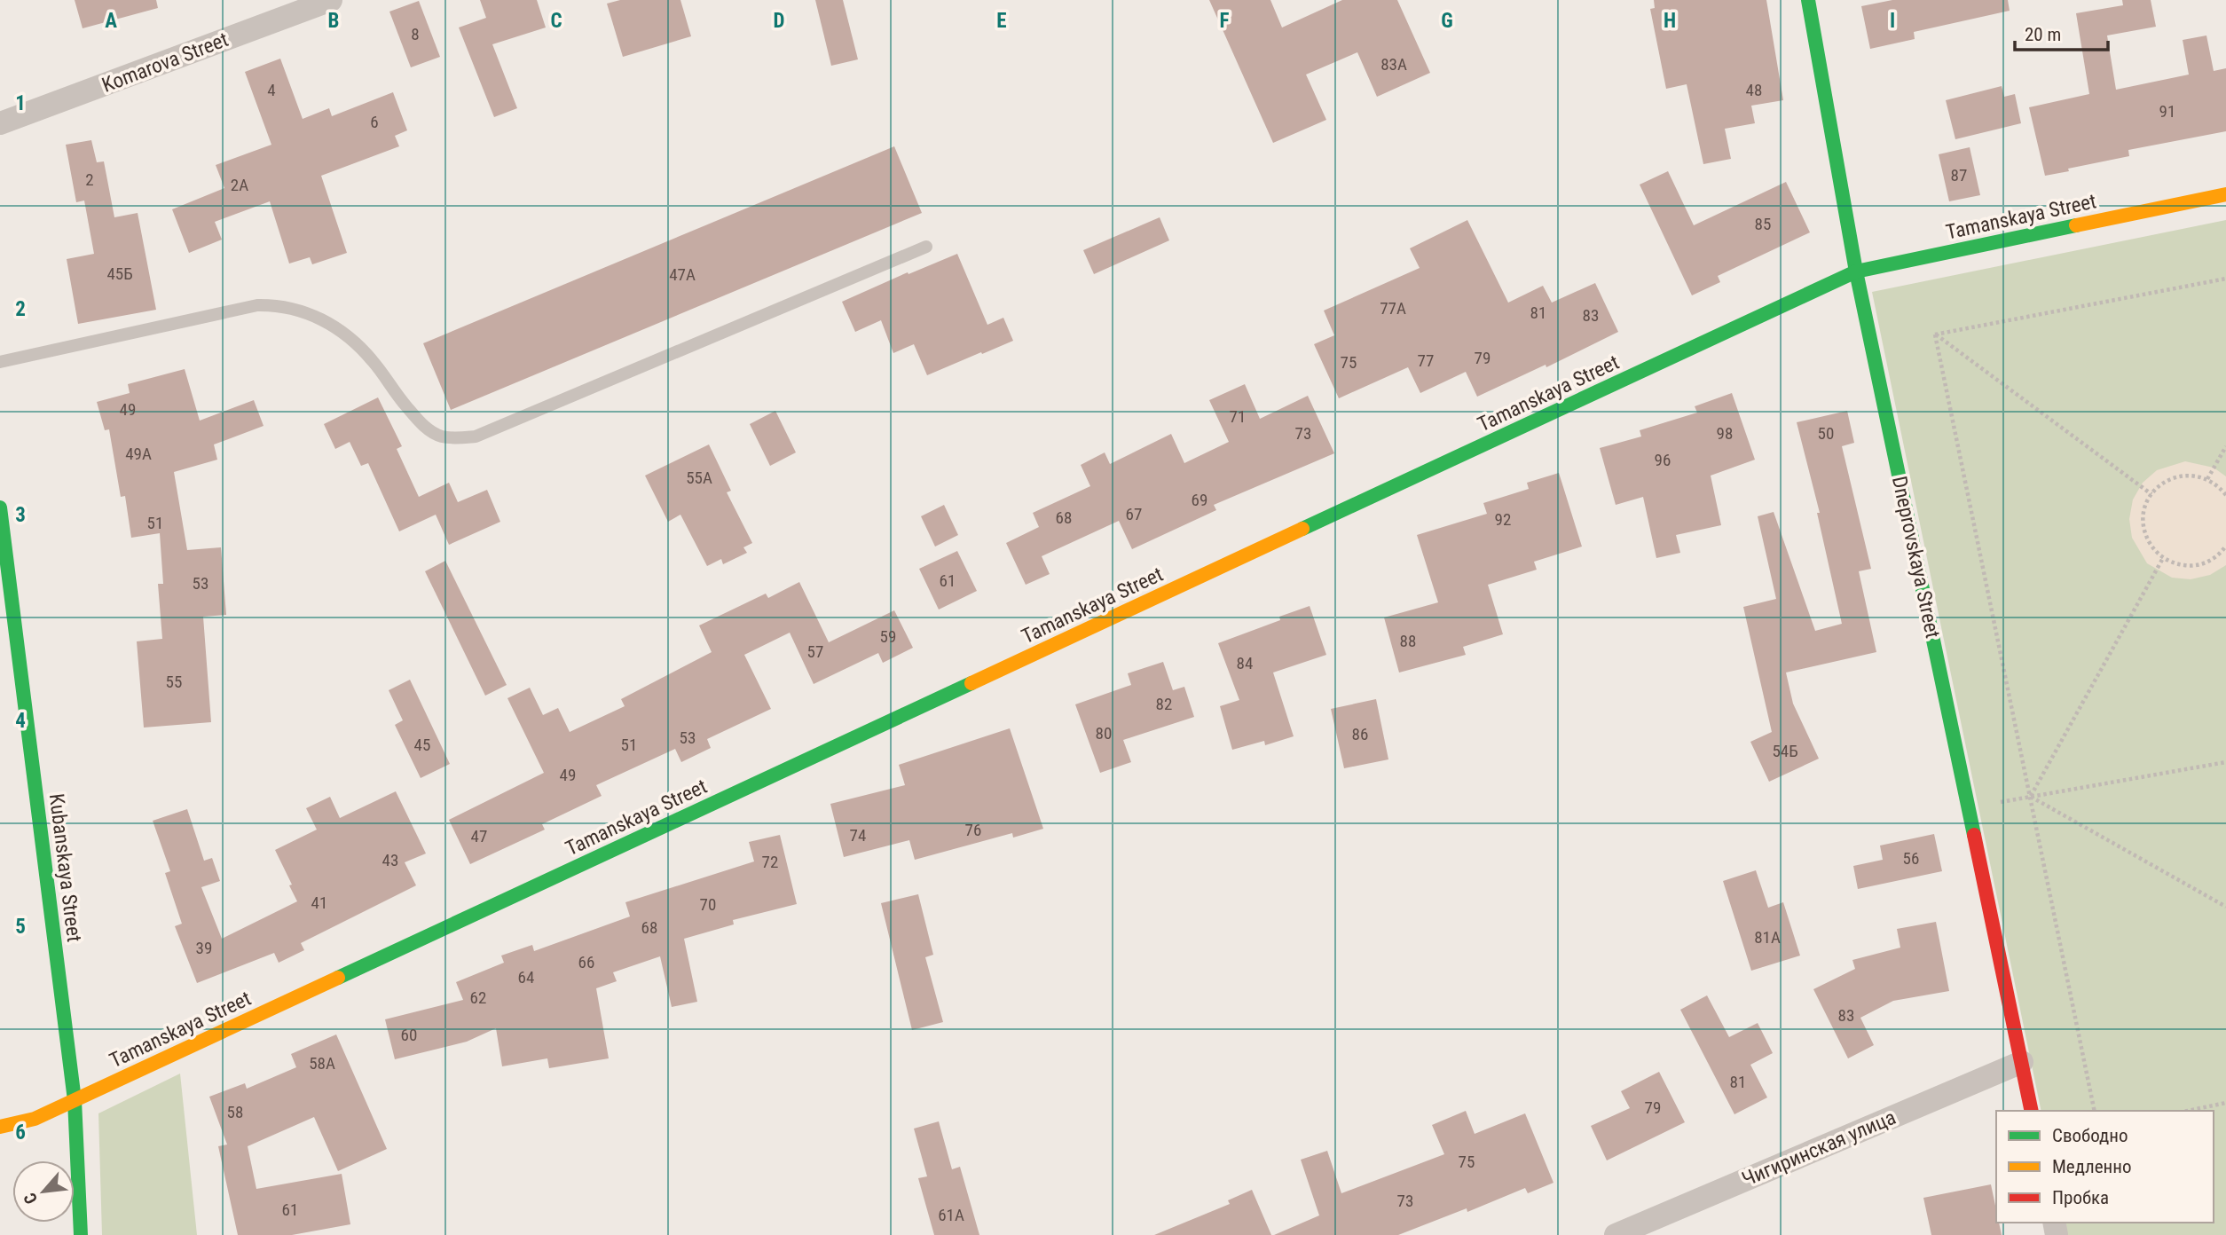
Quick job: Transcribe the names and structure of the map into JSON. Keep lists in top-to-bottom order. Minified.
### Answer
{"streets":{"street":["Komarova Street","Tamanskaya Street","Dneprovskaya Street","Kubanskaya Street","Чигиринская улица"]},"crossings":[["Tamanskaya Street","Dneprovskaya Street"],["Tamanskaya Street","Kubanskaya Street"],["Dneprovskaya Street","Чигиринская улица"]],"house_numbers":["8","83А","4","48","91","6","87","2","2А","85","45Б","47А","77А","81","83","79","77","75","49","71","73","98","50","49А","96","55А","69","67","68","92","51","61","53","59","88","57","84","55","82","80","86","53","45","51","54Б","49","76","74","47","56","43","72","41","70","68","81А","39","66","64","62","83","60","58А","81","79","58","75","73","61","61А"],"legend":["Свободно","Медленно","Пробка"],"scale_bar":"20 m","north":"bottom left","grid":{"columns":["A","B","C","D","E","F","G","H","I"],"rows":["1","2","3","4","5","6"]}}
